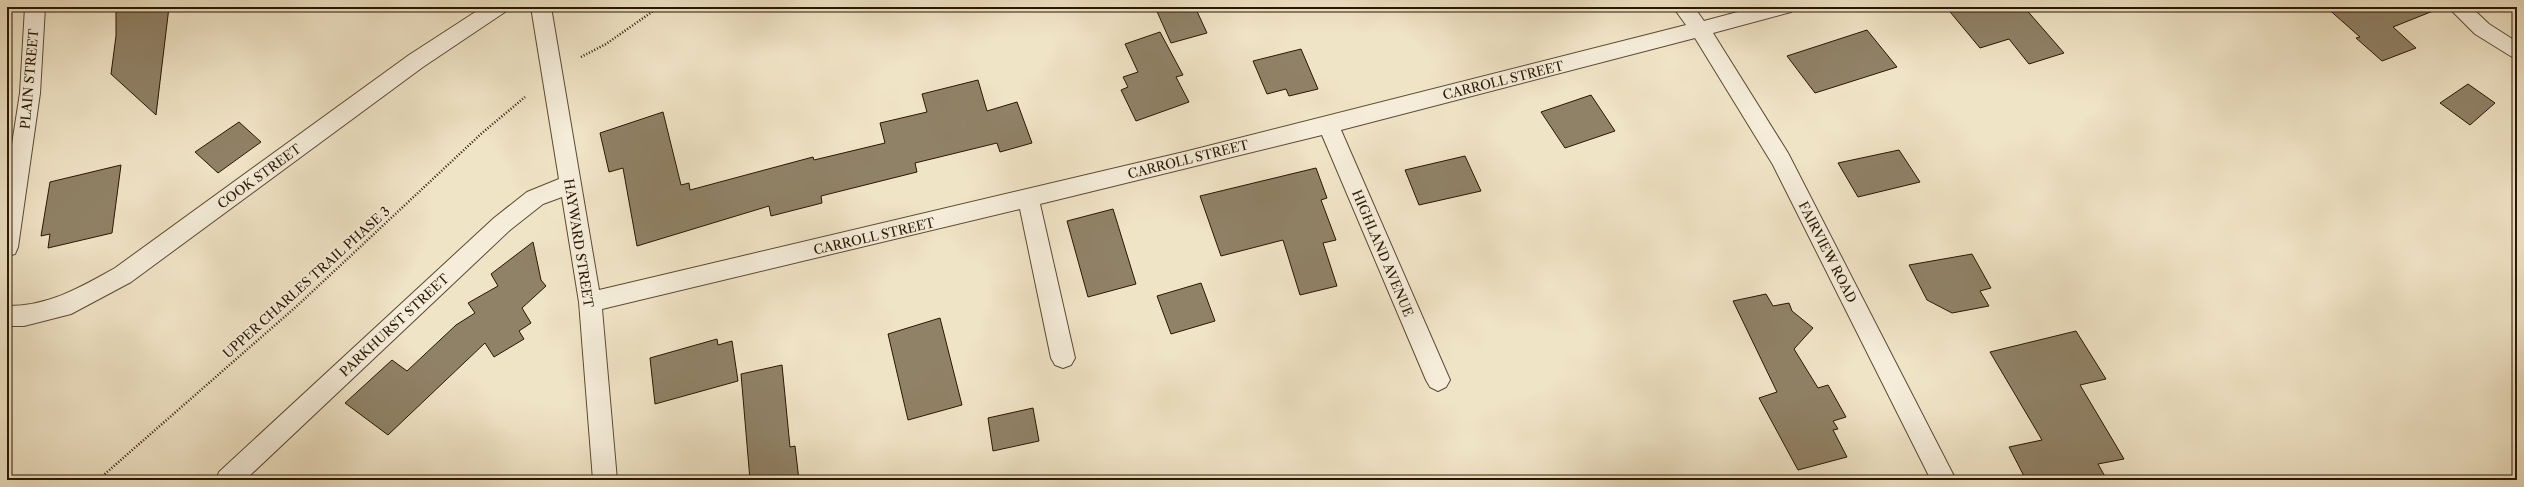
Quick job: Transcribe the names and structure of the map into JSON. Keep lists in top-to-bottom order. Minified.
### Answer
{"streets":{"street":["PLAIN STREET","CARROLL STREET","COOK STREET","HAYWARD STREET","FAIRVIEW ROAD","HIGHLAND AVENUE","PARKHURST STREET"],"path":["UPPER CHARLES TRAIL PHASE 3"]},"crossings":[["CARROLL STREET","HAYWARD STREET"],["CARROLL STREET","FAIRVIEW ROAD"],["CARROLL STREET","HIGHLAND AVENUE"],["HAYWARD STREET","PARKHURST STREET"]]}
